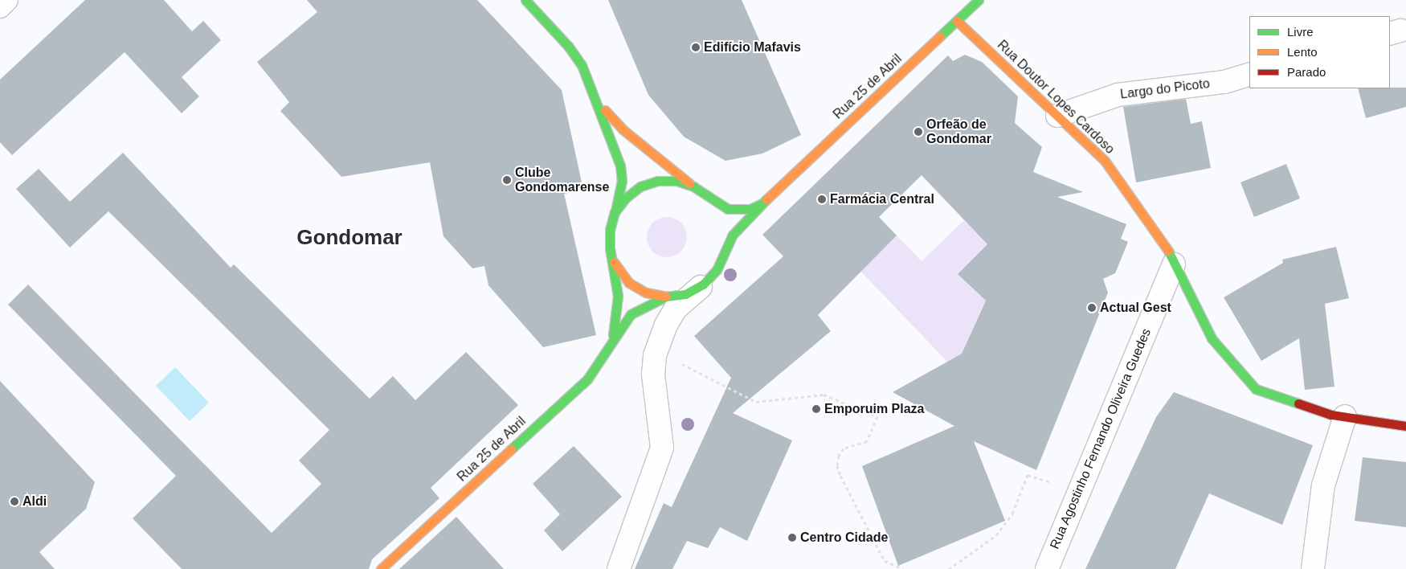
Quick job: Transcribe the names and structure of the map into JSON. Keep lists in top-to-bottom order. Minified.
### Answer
{"streets":{"main road":["Rua 25 de Abril","Rua Doutor Lopes Cardoso"],"street":["Largo do Picoto","Rua Agostinho Fernando Oliveira Guedes"]},"crossings":[["Rua 25 de Abril","Rua Doutor Lopes Cardoso"],["Largo do Picoto","Rua Doutor Lopes Cardoso"],["Rua Doutor Lopes Cardoso","Rua Agostinho Fernando Oliveira Guedes"]],"districts":["Gondomar"],"places":["Edifício Mafavis","Orfeão de Gondomar","Clube Gondomarense","Farmácia Central","Actual Gest","Emporuim Plaza","Aldi","Centro Cidade"],"legend":["Livre","Lento","Parado"]}
